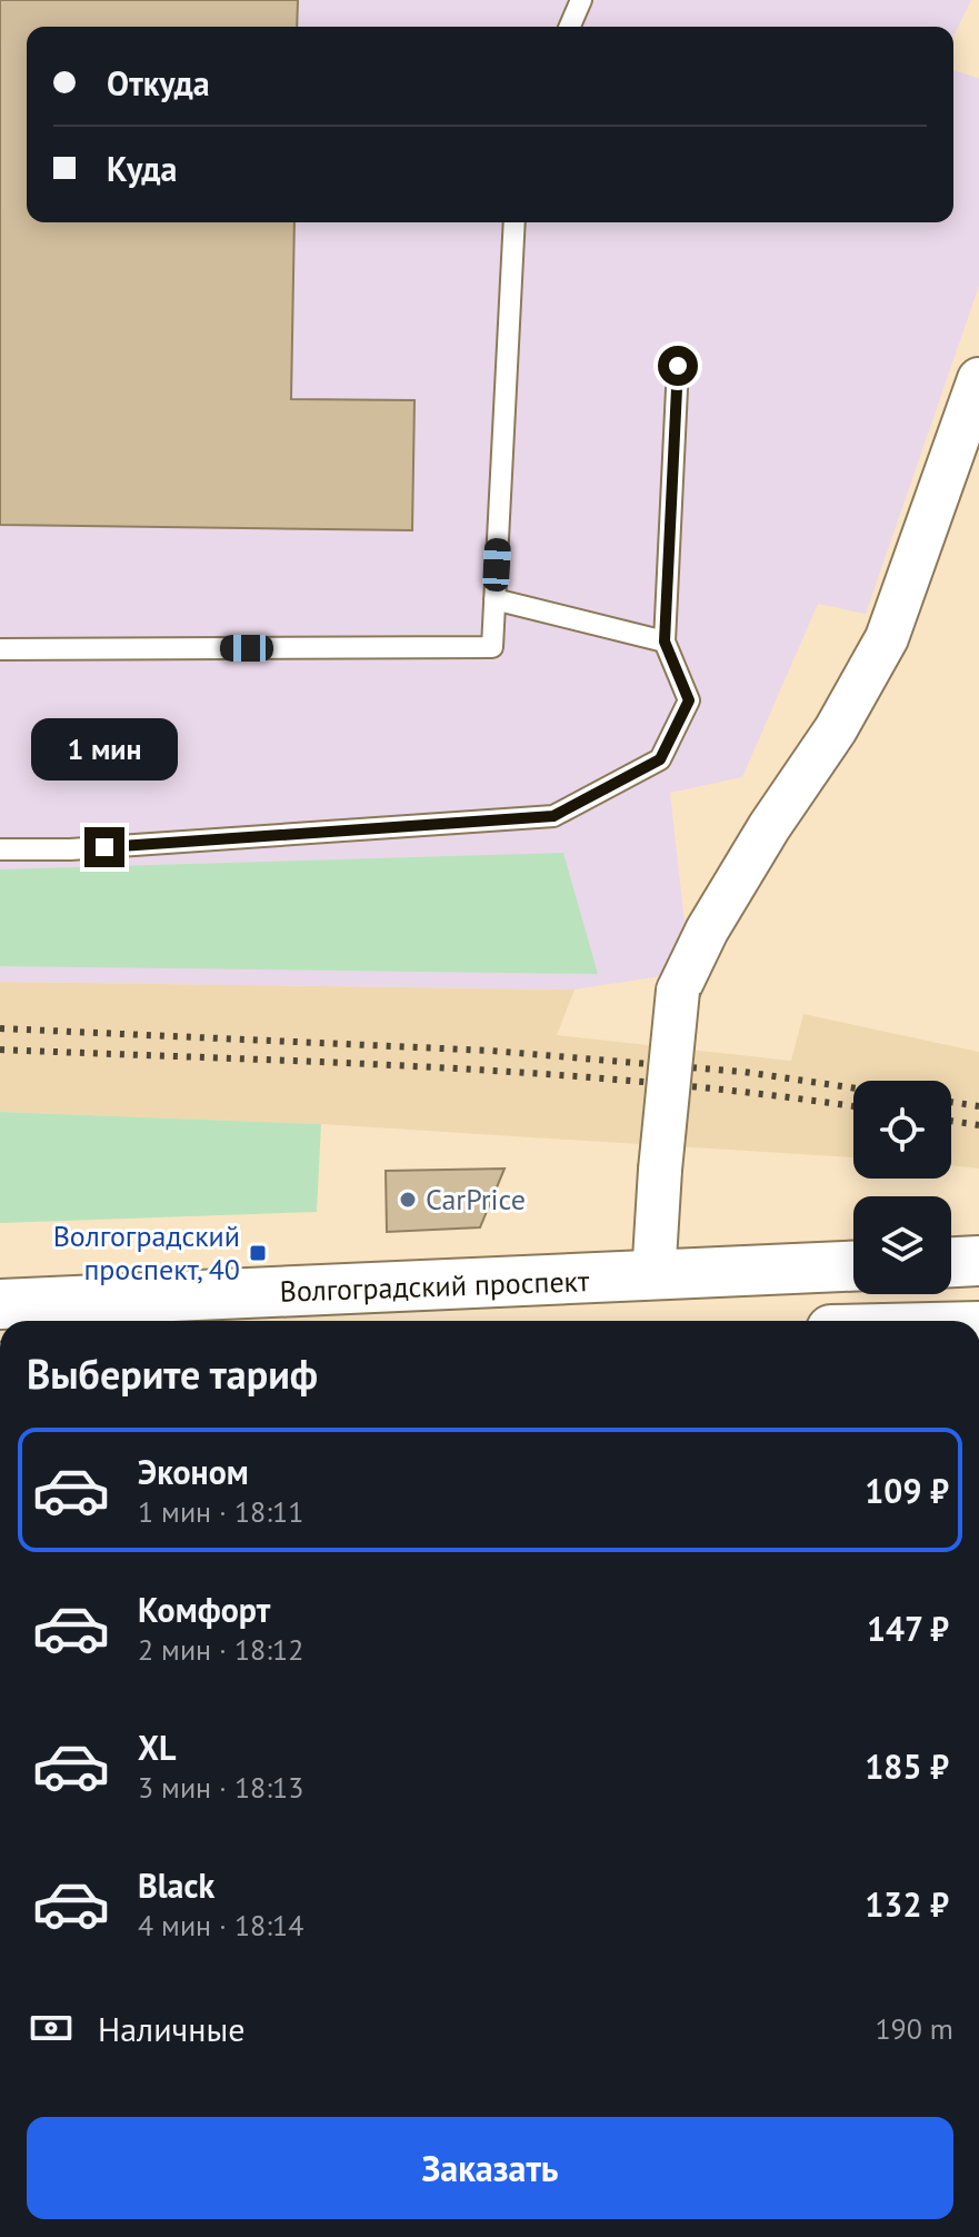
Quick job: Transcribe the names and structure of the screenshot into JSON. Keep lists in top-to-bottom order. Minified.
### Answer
{"streets":{"main road":["Волгоградский проспект"]},"places":{"other":["CarPrice"],"transit":["Волгоградский проспект, 40"]},"page":{"banner":["Откуда","Куда"],"bubble":"1 мин","heading":"Выберите тариф","list":[{"name":"Эконом","note":"1 мин · 18:11","value":"109 ₽"},{"name":"Комфорт","note":"2 мин · 18:12","value":"147 ₽"},{"name":"XL","note":"3 мин · 18:13","value":"185 ₽"},{"name":"Black","note":"4 мин · 18:14","value":"132 ₽"}],"pay":["Наличные","190 m"],"buttons":"Заказать"}}
